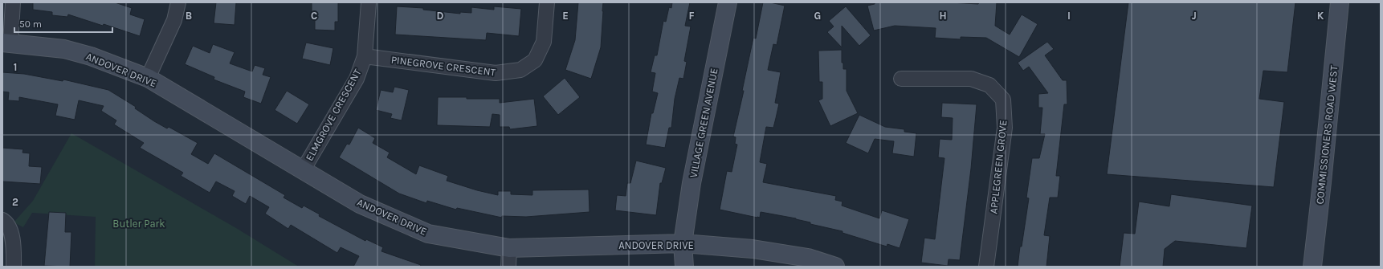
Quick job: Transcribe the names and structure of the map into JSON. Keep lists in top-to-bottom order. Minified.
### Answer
{"streets":{"street":["PINEGROVE CRESCENT","ANDOVER DRIVE","ELMGROVE CRESCENT","VILLAGE GREEN AVENUE","COMMISSIONERS ROAD WEST","APPLEGREEN GROVE"]},"crossings":[["PINEGROVE CRESCENT","ELMGROVE CRESCENT"],["ANDOVER DRIVE","ELMGROVE CRESCENT"],["ANDOVER DRIVE","VILLAGE GREEN AVENUE"]],"parks":["Butler Park"],"scale_bar":"50 m","grid":{"columns":["B","C","D","E","F","G","H","I","J","K"],"rows":["1","2"]}}
